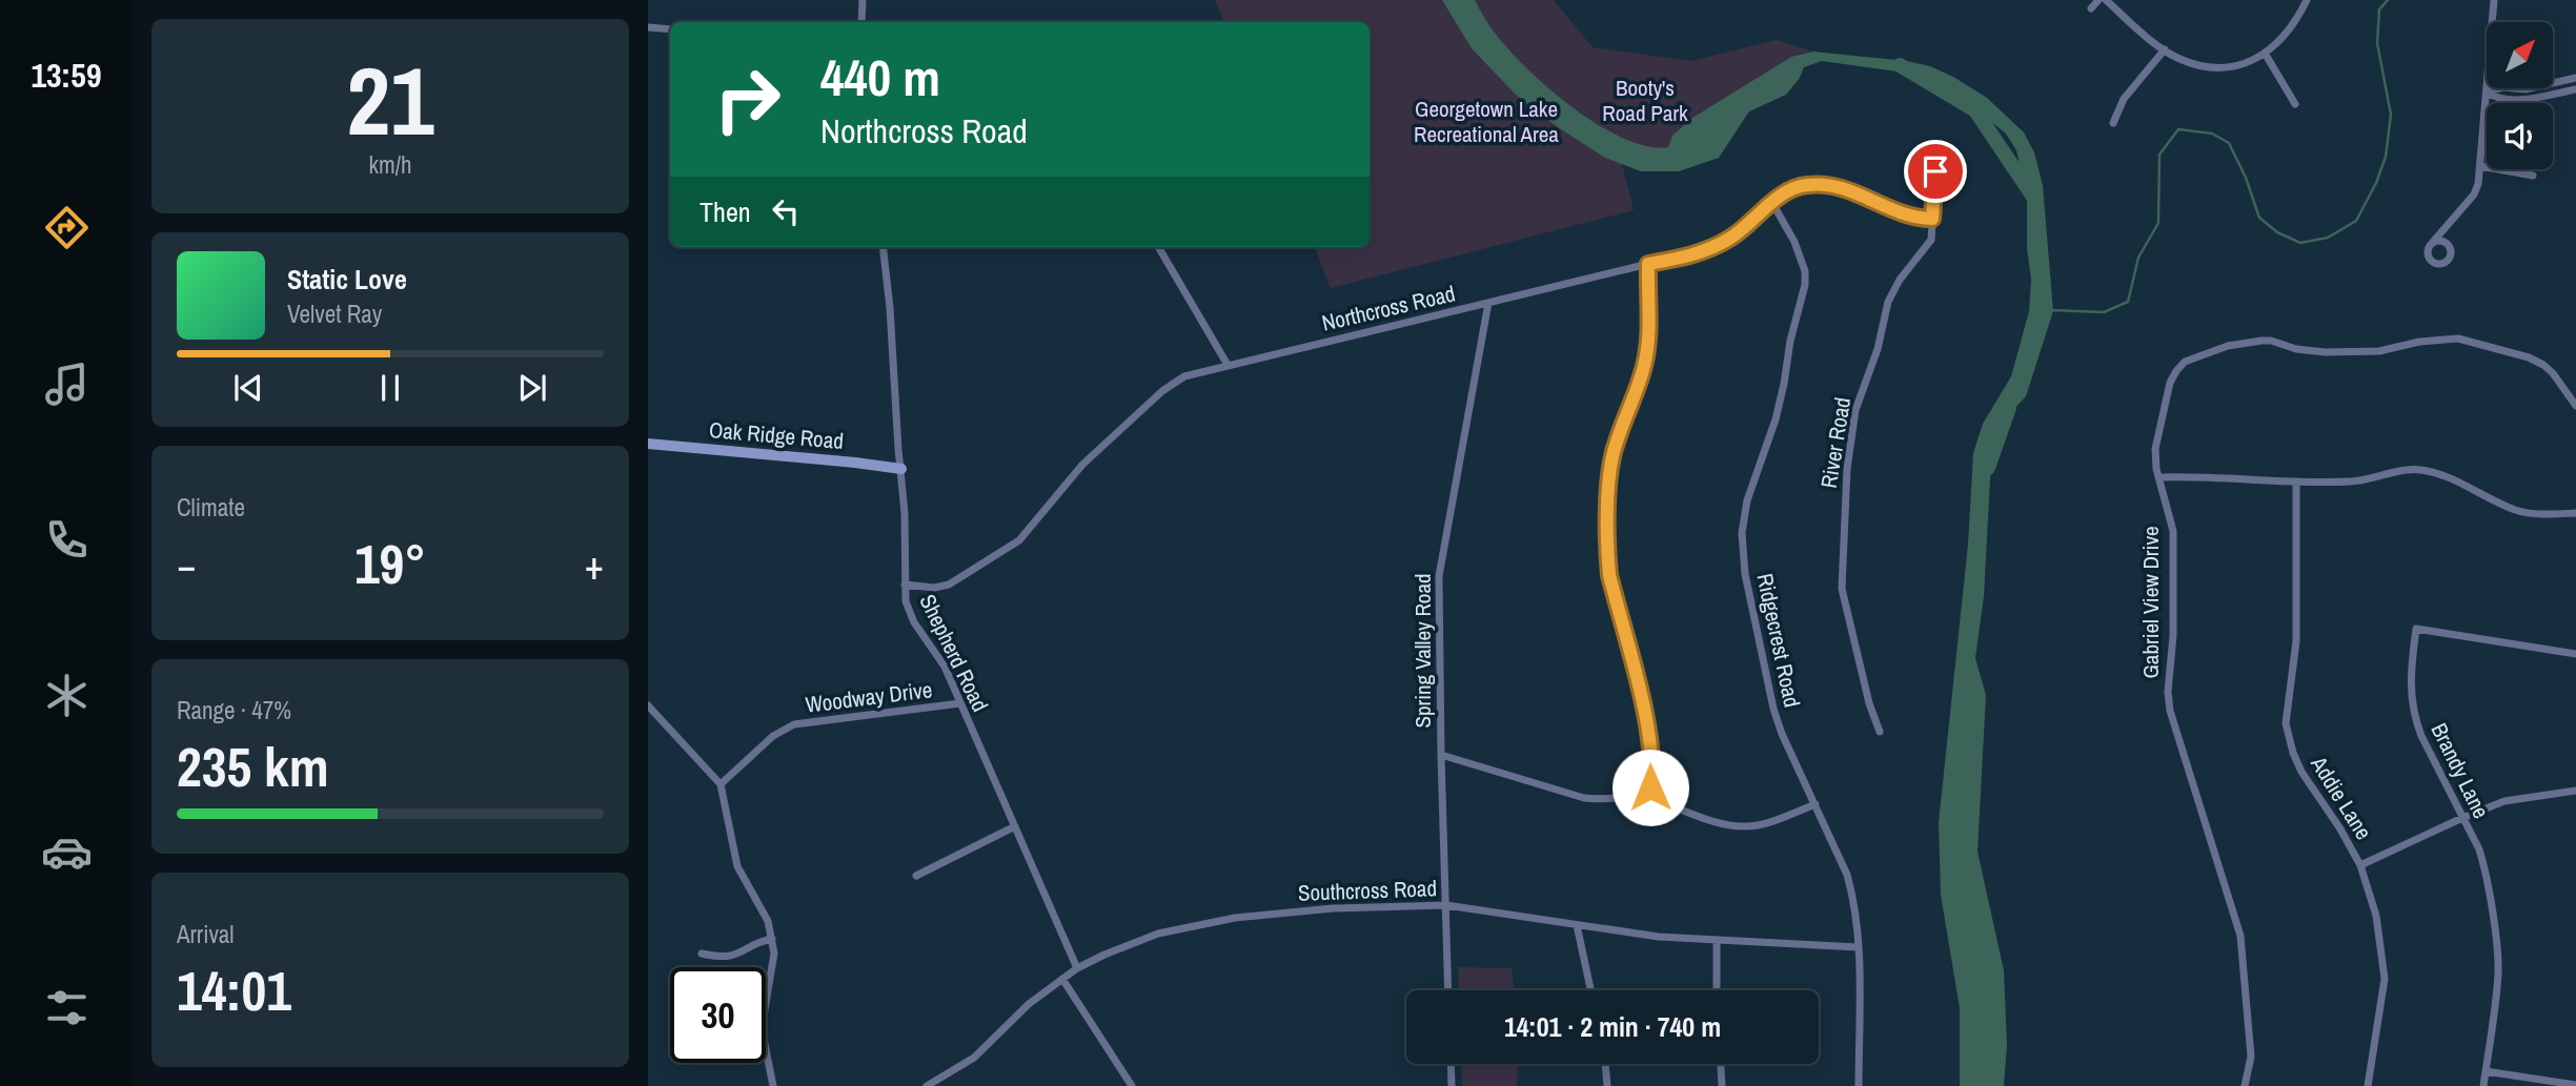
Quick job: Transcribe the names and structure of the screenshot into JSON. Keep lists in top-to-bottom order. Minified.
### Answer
{"streets":{"street":["Northcross Road","Oak Ridge Road","River Road","Gabriel View Drive","Ridgecrest Road","Spring Valley Road","Shepherd Road","Woodway Drive","Brandy Lane","Addie Lane","Southcross Road"]},"crossings":[["Northcross Road","River Road"],["Northcross Road","Ridgecrest Road"],["Northcross Road","Spring Valley Road"],["Northcross Road","Shepherd Road"],["Oak Ridge Road","Shepherd Road"],["Ridgecrest Road","Southcross Road"],["Spring Valley Road","Southcross Road"],["Shepherd Road","Woodway Drive"],["Shepherd Road","Southcross Road"]],"parks":["Booty's Road Park","Georgetown Lake Recreational Area"],"north":"top right","page":{"tabs":"13:59","tile":[["21","km/h"],"Climate",["Range · 47%","235 km"],["Arrival","14:01"]],"turn":["440 m","Northcross Road"],"then":"Then","song":["Static Love","Velvet Ray"],"heat":["−","19°","+"],"limit":"30","trip":"14:01 · 2 min · 740 m"}}
